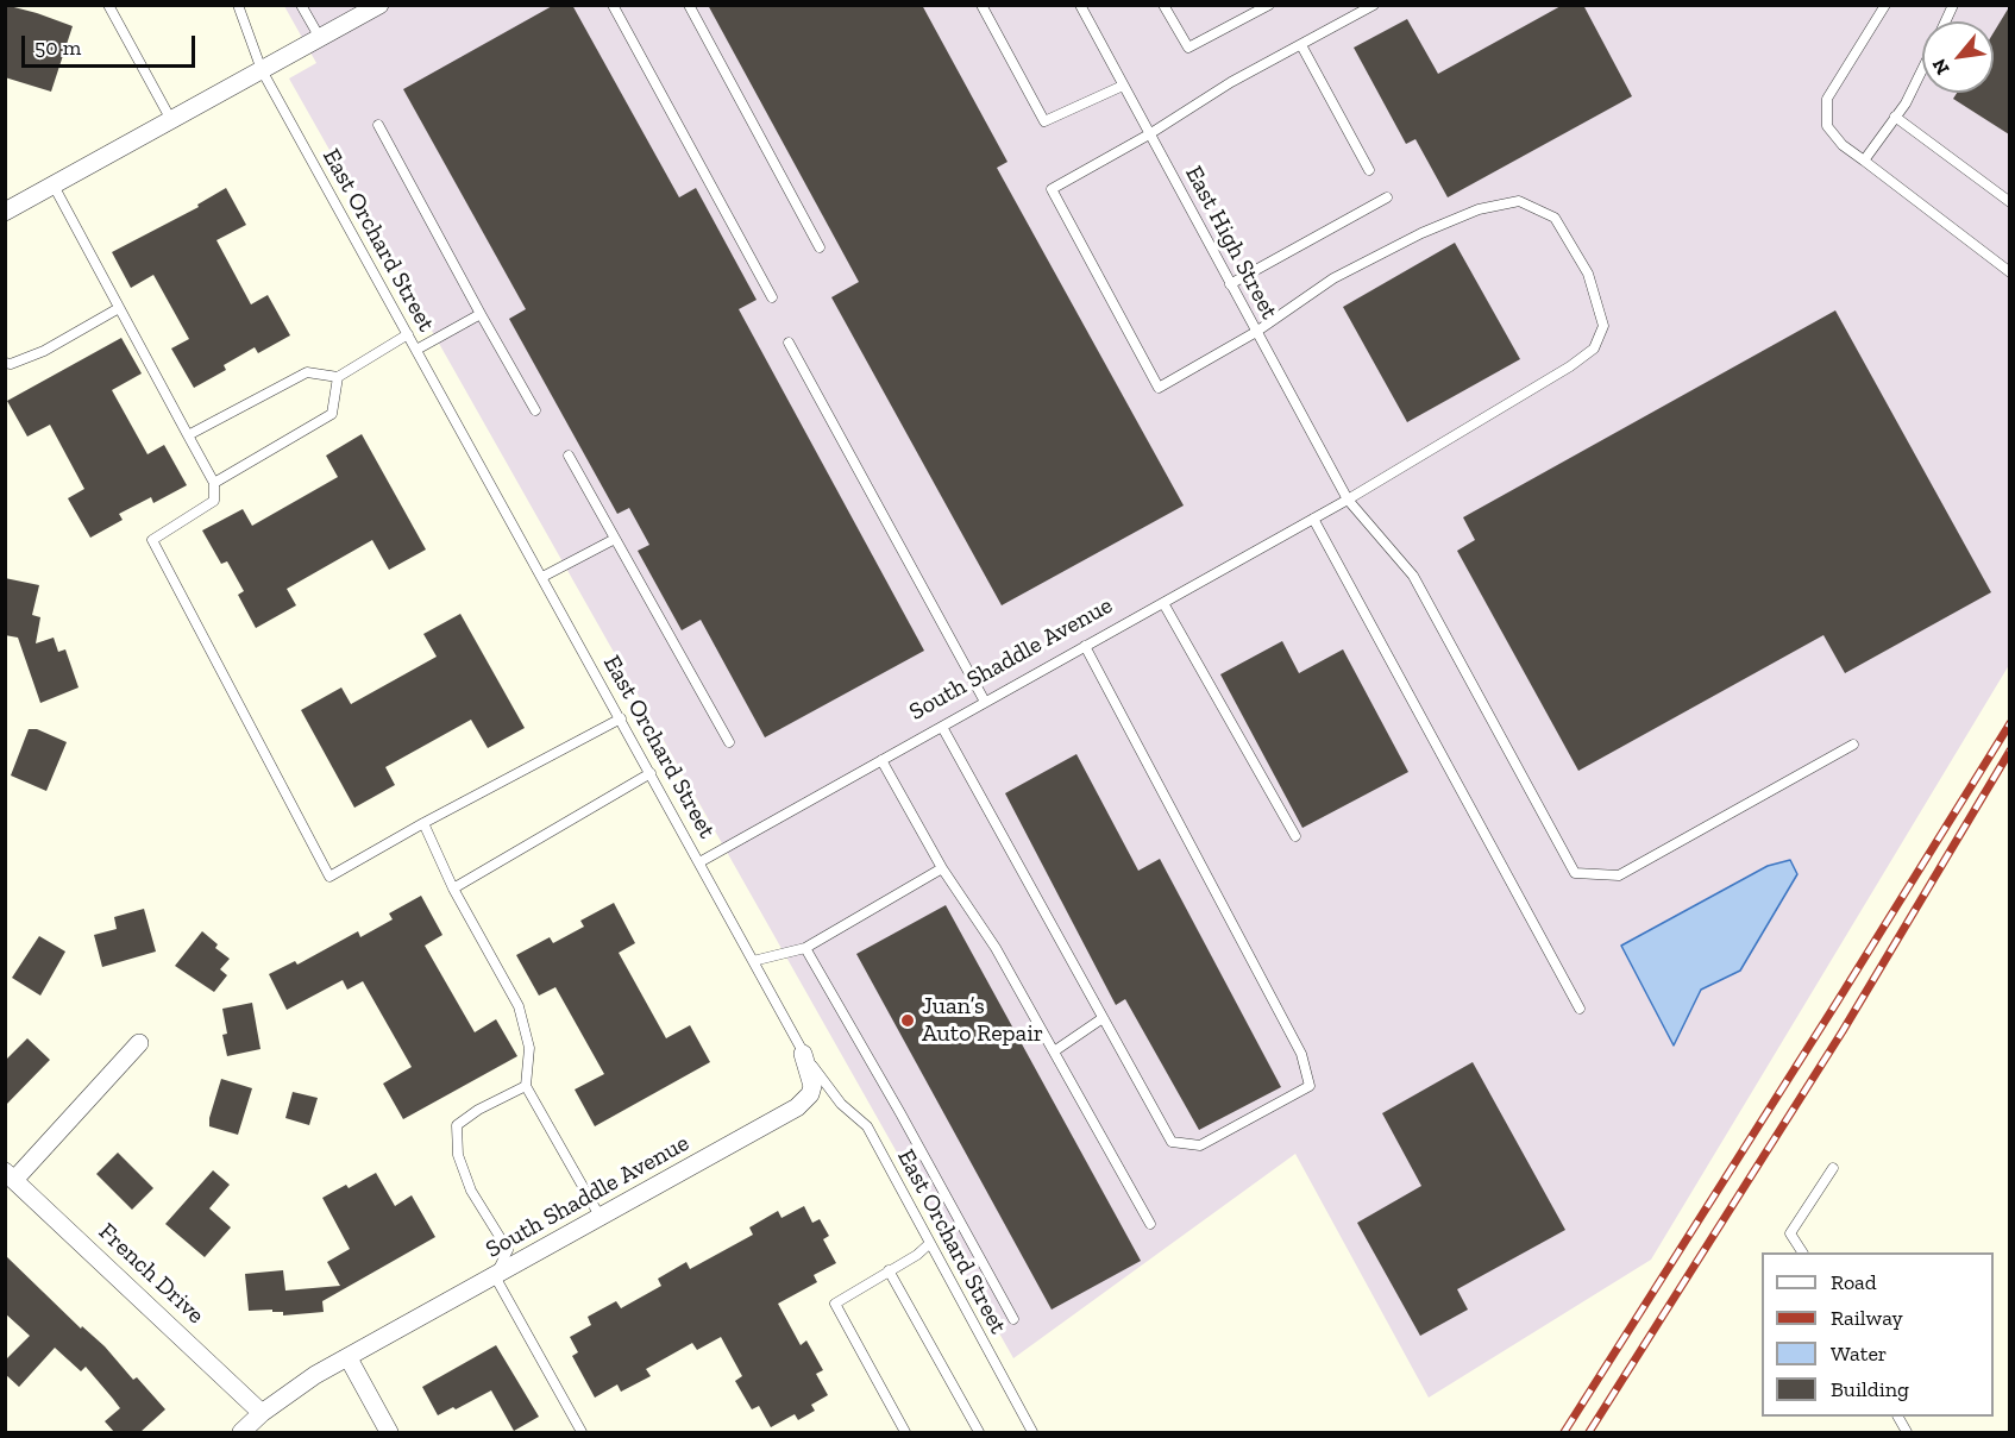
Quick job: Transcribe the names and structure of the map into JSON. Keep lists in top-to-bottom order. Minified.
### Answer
{"streets":{"street":["South Shaddle Avenue","French Drive"],"lane":["East Orchard Street","East High Street"]},"crossings":[["East Orchard Street","South Shaddle Avenue"],["East High Street","South Shaddle Avenue"],["South Shaddle Avenue","French Drive"]],"places":["Juan’s Auto Repair"],"legend":["Road","Railway","Water","Building"],"scale_bar":"50 m","north":"bottom left"}
